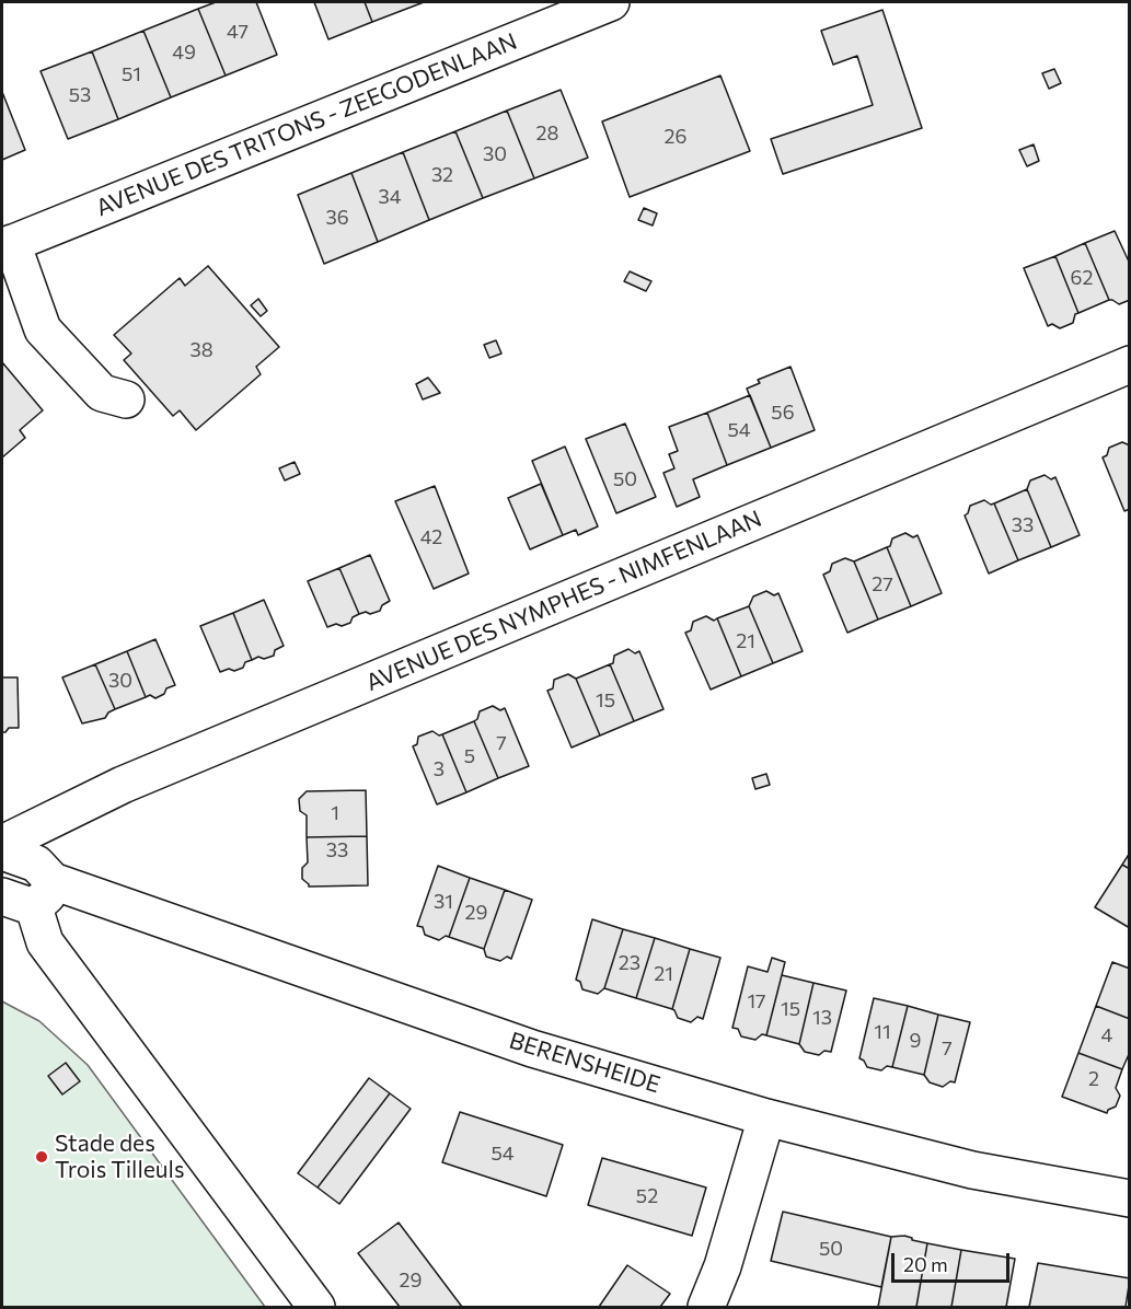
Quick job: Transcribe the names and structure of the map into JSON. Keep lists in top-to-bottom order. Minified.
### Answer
{"streets":{"street":["AVENUE DES TRITONS - ZEEGODENLAAN","AVENUE DES NYMPHES - NIMFENLAAN","BERENSHEIDE"]},"places":["Stade des Trois Tilleuls"],"house_numbers":["47","49","51","53","28","26","30","32","34","36","62","38","56","54","50","33","42","27","21","30","15","7","5","3","1","33","31","29","23","21","17","15","13","11","4","9","7","2","54","52","50","29"],"scale_bar":"20 m"}
